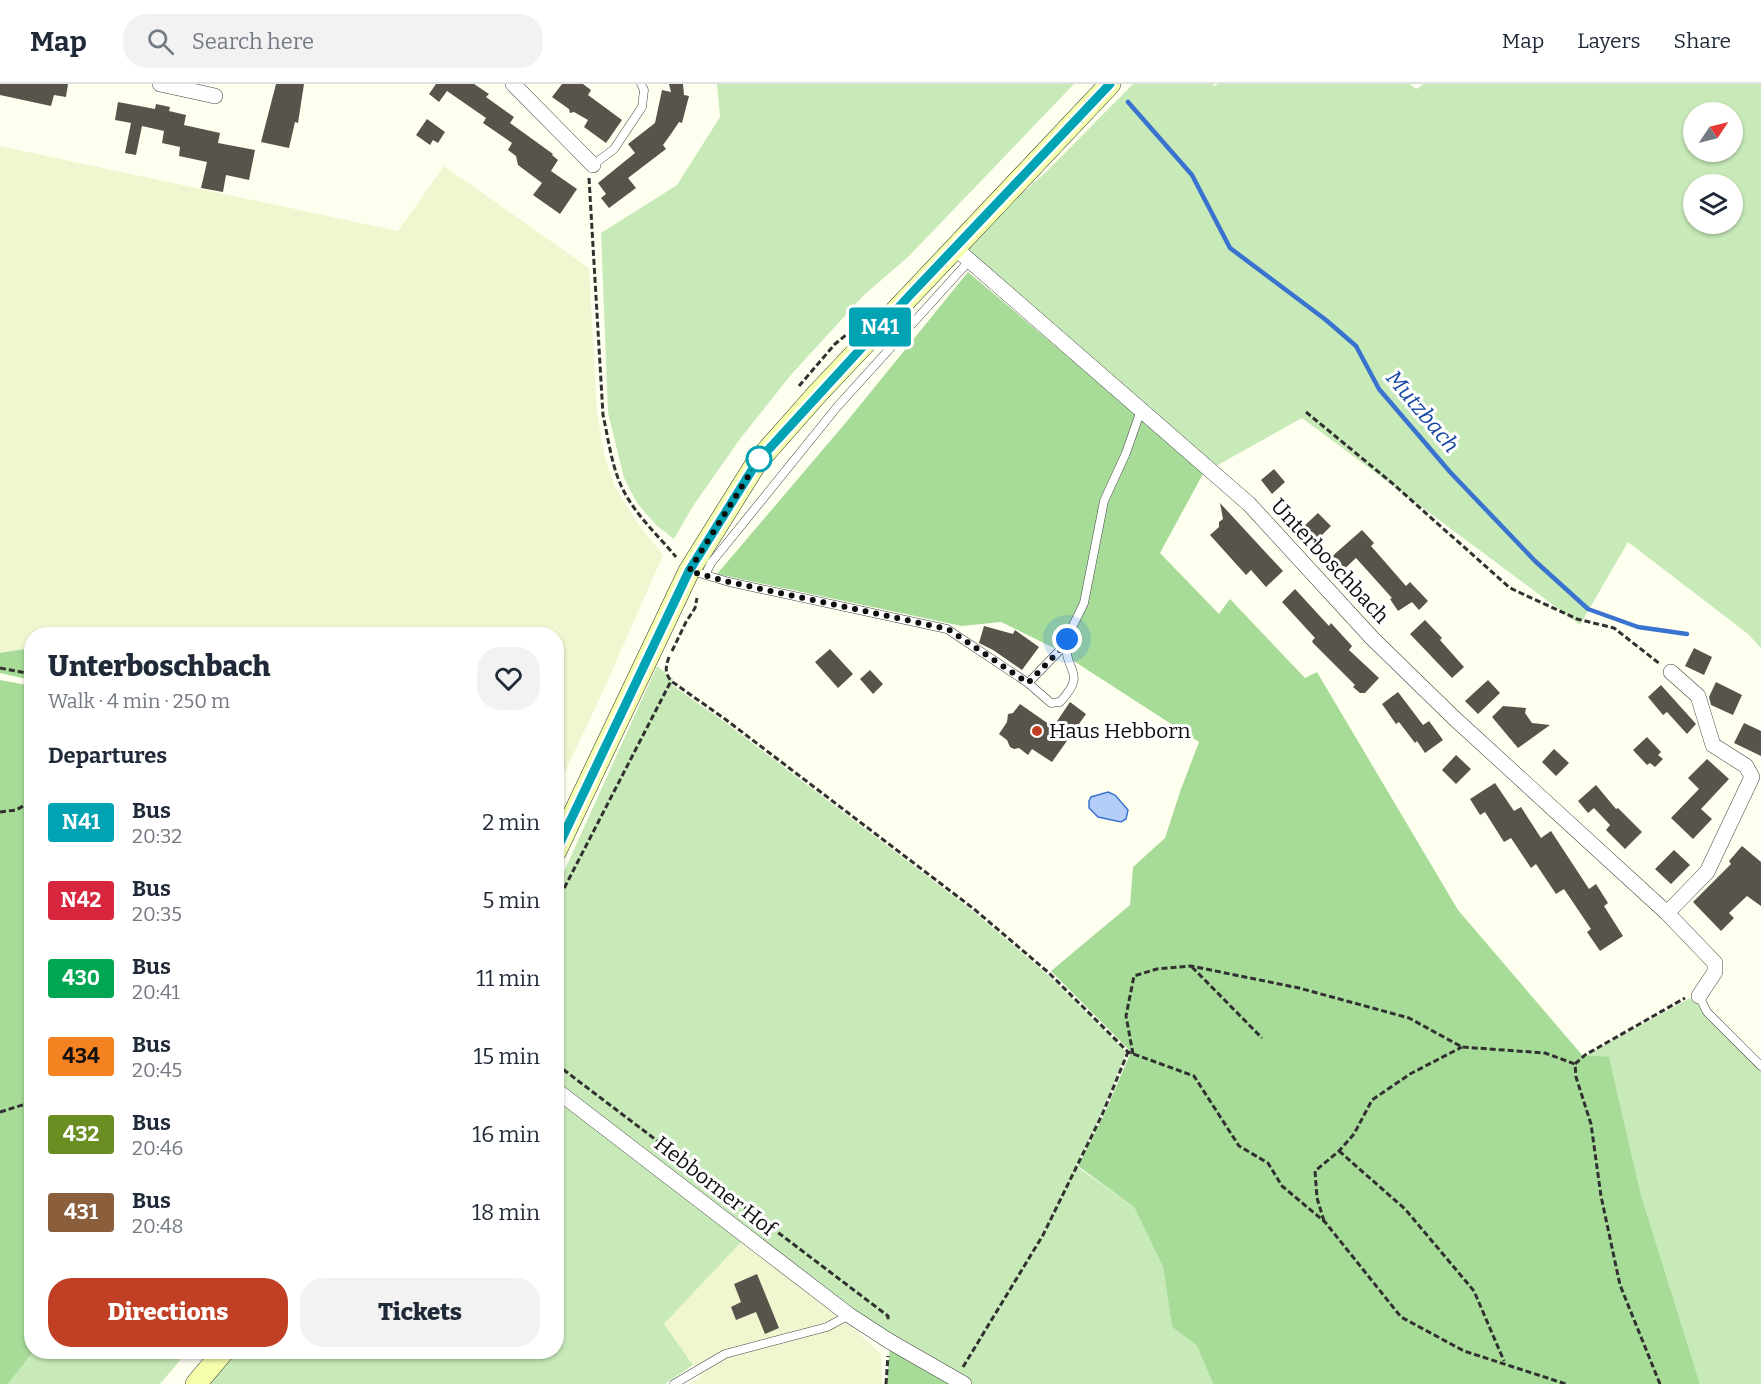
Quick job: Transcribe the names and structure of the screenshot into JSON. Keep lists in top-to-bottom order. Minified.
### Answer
{"streets":{"street":["Unterboschbach","Hebborner Hof"]},"water":["Mutzbach"],"places":["Haus Hebborn"],"lines":["bus line N41"],"north":"top right","page":{"header":"Map","search":"Search here","nav":["Map","Layers","Share"],"on_map":"N41","heading":[["Unterboschbach","Walk · 4 min · 250 m"],"Departures"],"list":[{"mark":"N41","name":"Bus","note":"20:32","value":"2 min"},{"mark":"N42","name":"Bus","note":"20:35","value":"5 min"},{"mark":"430","name":"Bus","note":"20:41","value":"11 min"},{"mark":"434","name":"Bus","note":"20:45","value":"15 min"},{"mark":"432","name":"Bus","note":"20:46","value":"16 min"},{"mark":"431","name":"Bus","note":"20:48","value":"18 min"}],"buttons":["Directions","Tickets"]}}
